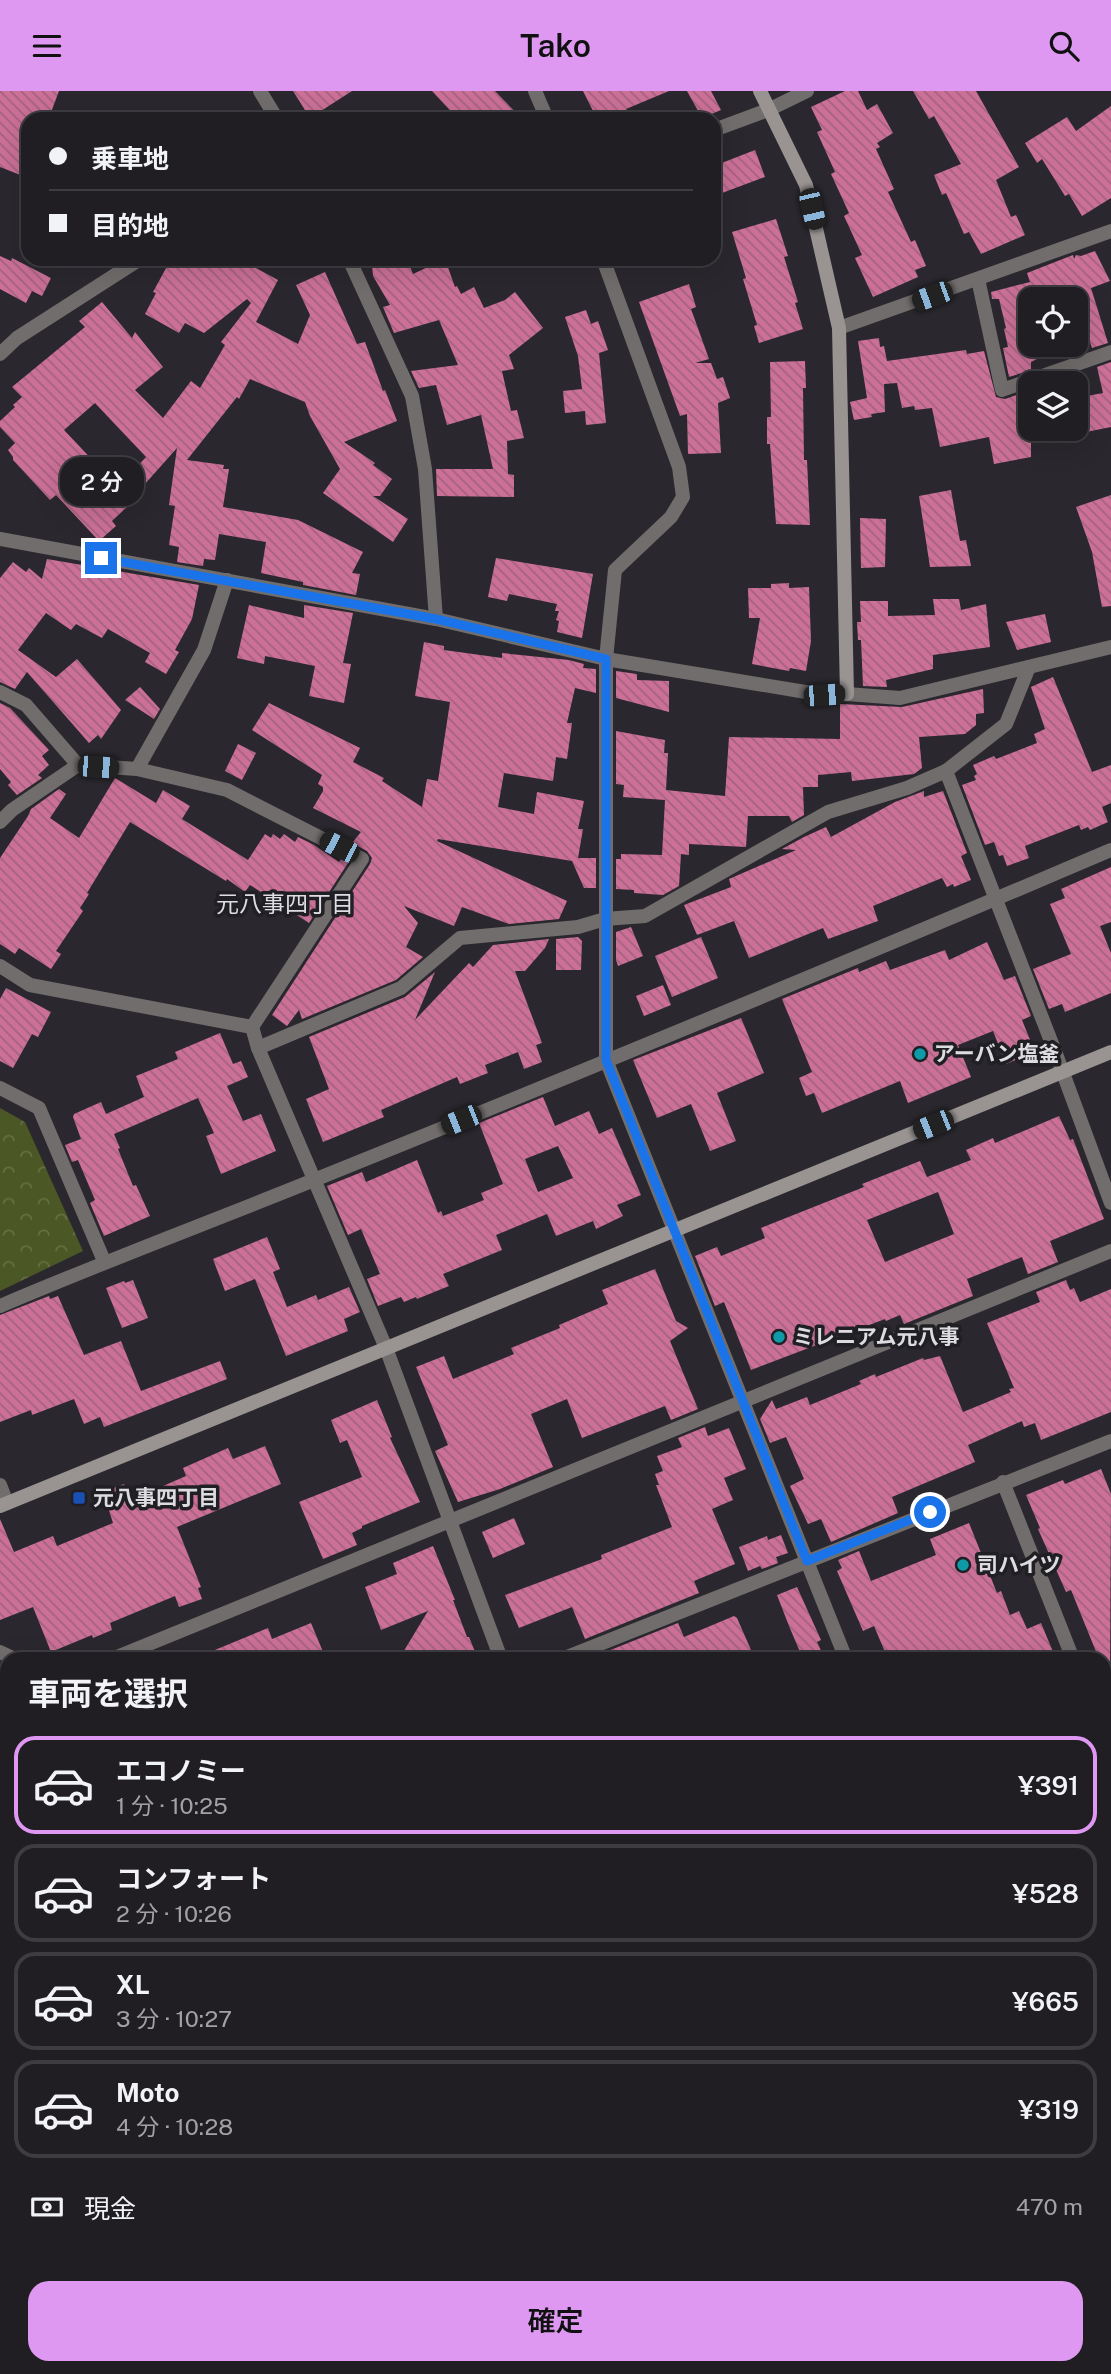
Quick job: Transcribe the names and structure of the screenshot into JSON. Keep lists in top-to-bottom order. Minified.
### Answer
{"districts":["元八事四丁目"],"places":{"other":["アーバン塩釜","ミレニアム元八事","司ハイツ"],"transit":["元八事四丁目"]},"page":{"header":"Tako","banner":["乗車地","目的地"],"bubble":"2 分","heading":"車両を選択","list":[{"name":"エコノミー","note":"1 分 · 10:25","value":"¥391"},{"name":"コンフォート","note":"2 分 · 10:26","value":"¥528"},{"name":"XL","note":"3 分 · 10:27","value":"¥665"},{"name":"Moto","note":"4 分 · 10:28","value":"¥319"}],"pay":["現金","470 m"],"buttons":"確定"}}
